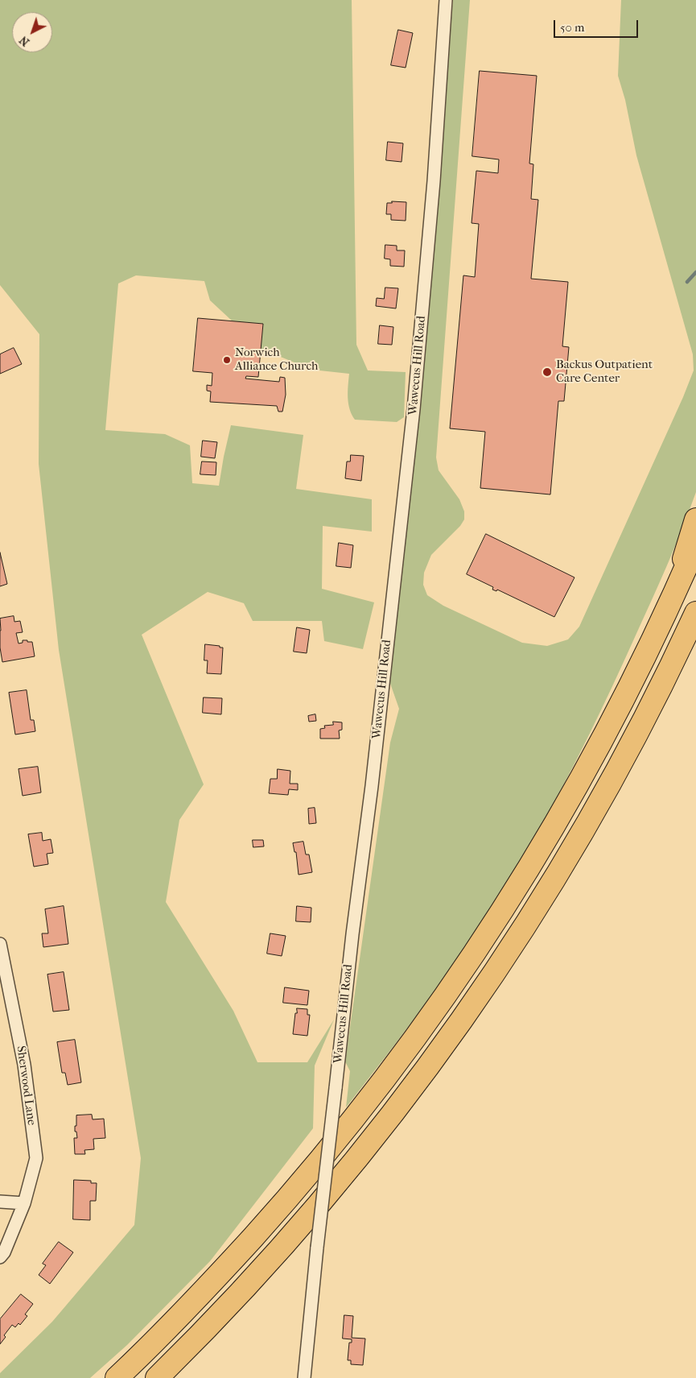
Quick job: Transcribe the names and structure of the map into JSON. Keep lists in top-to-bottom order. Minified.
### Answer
{"streets":{"street":["Wawecus Hill Road","Sherwood Lane"]},"places":["Norwich Alliance Church","Backus Outpatient Care Center"],"scale_bar":"50 m","north":"bottom left"}
